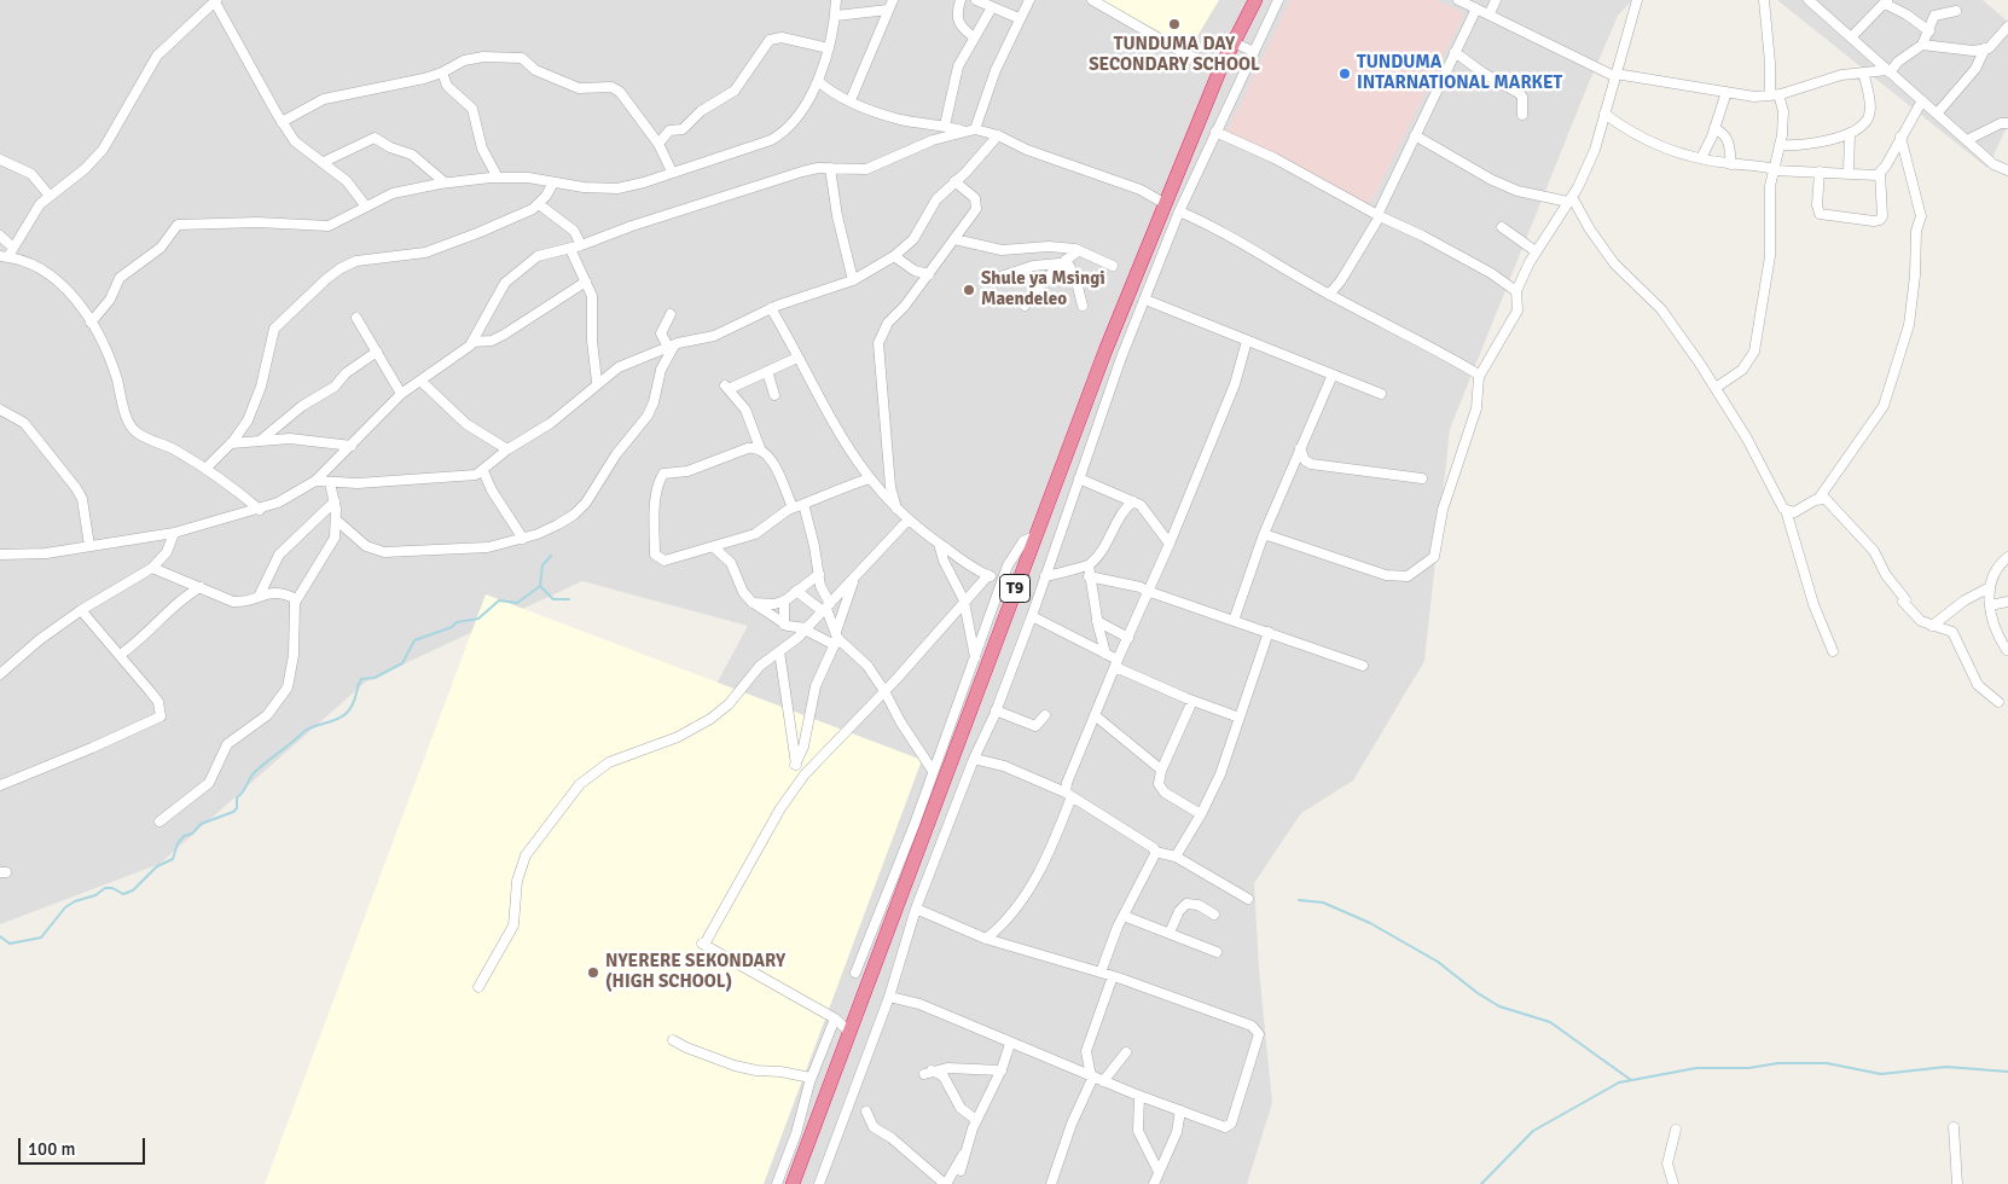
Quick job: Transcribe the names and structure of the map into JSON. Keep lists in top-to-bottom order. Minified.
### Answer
{"streets":{"highway":["T9"]},"places":["TUNDUMA DAY SECONDARY SCHOOL","TUNDUMA INTARNATIONAL MARKET","Shule ya Msingi Maendeleo","NYERERE SEKONDARY (HIGH SCHOOL)"],"scale_bar":"100 m"}
